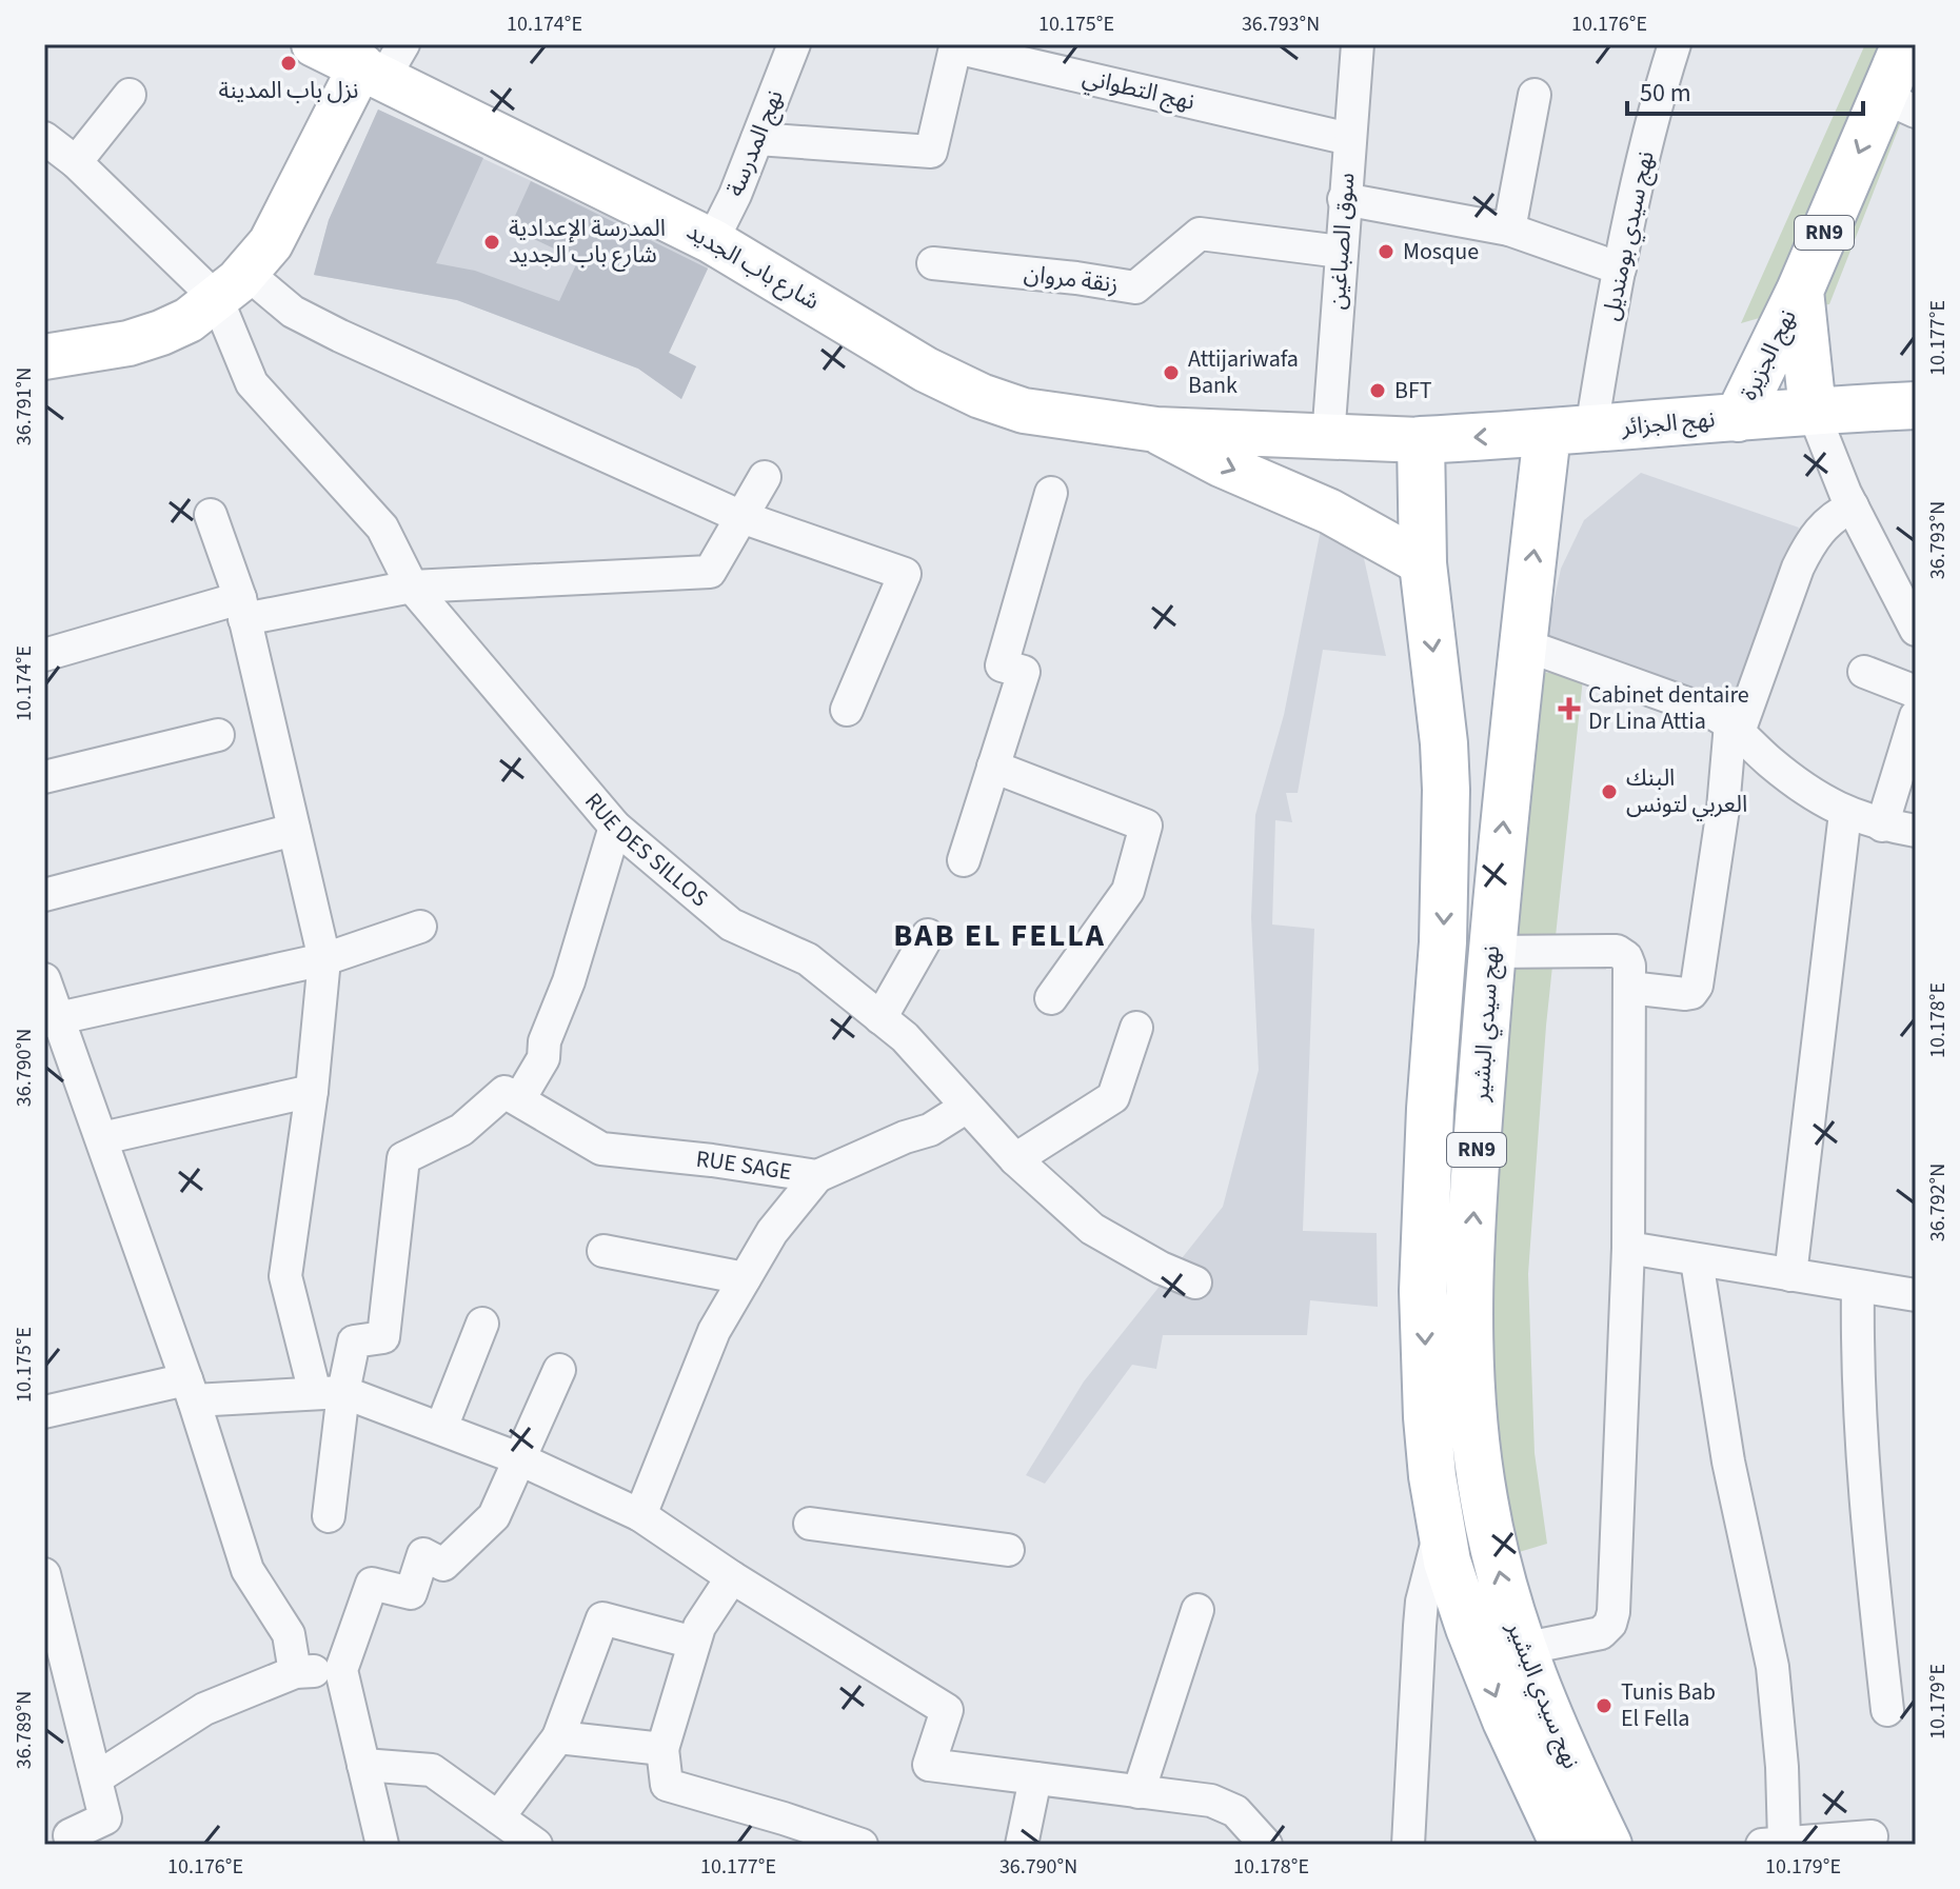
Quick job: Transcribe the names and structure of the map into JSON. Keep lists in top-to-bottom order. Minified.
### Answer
{"streets":{"main road":["RN9","شارع باب الجديد","نهج الجزيرة","نهج الجزائر","نهج سيدي البشير"],"street":["نهج التطواني","نهج المدرسة","نهج سيدي بومنديل","سوق الصباغين","زنقة مروان","RUE DES SILLOS","RUE SAGE"]},"crossings":[["نهج التطواني","نهج المدرسة"],["نهج التطواني","سوق الصباغين"],["نهج المدرسة","شارع باب الجديد"],["نهج سيدي بومنديل","نهج الجزائر"],["نهج سيدي بومنديل","نهج سيدي البشير"],["سوق الصباغين","شارع باب الجديد"],["سوق الصباغين","زنقة مروان"],["شارع باب الجديد","نهج الجزائر"],["شارع باب الجديد","نهج سيدي البشير"],["نهج الجزيرة","نهج الجزائر"],["نهج الجزائر","نهج سيدي البشير"],["RUE DES SILLOS","RUE SAGE"]],"one_way":["نهج الجزيرة"],"districts":["BAB EL FELLA"],"places":{"other":["نزل باب المدينة","المدرسة الإعدادية شارع باب الجديد","Mosque","Attijariwafa Bank","BFT","البنك العربي لتونس","Tunis Bab El Fella"],"health":["Cabinet dentaire Dr Lina Attia"]},"scale_bar":"50 m","coordinates":["10.174°E","10.175°E","36.793°N","10.176°E","10.177°E","36.791°N","10.178°E","36.790°N","36.792°N","10.179°E","36.789°N"]}
